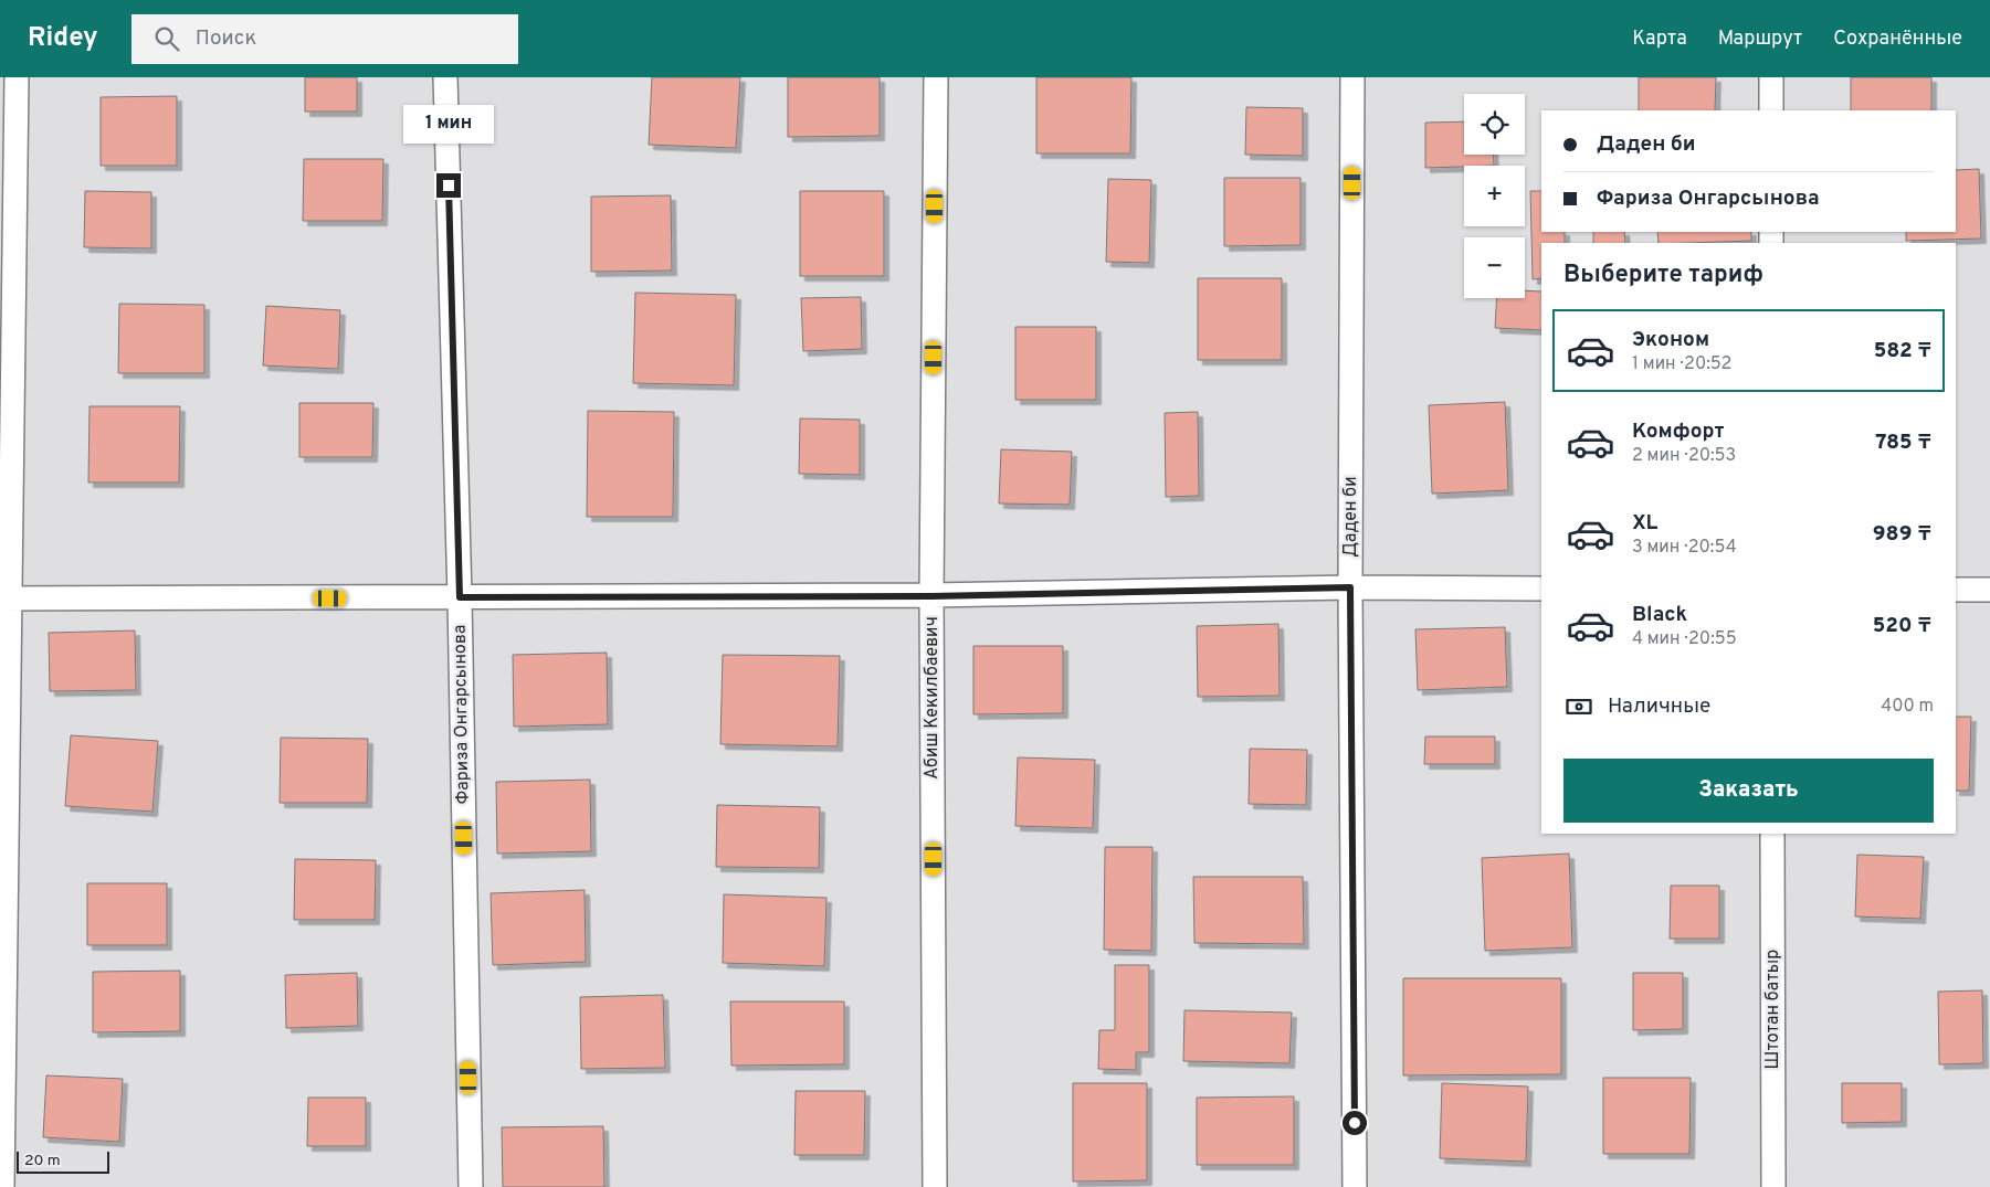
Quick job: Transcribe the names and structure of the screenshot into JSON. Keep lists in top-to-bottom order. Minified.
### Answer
{"streets":{"street":["Даден би","Абиш Кекилбаевич","Фариза Онгарсынова","Штотан батыр"]},"scale_bar":"20 m","page":{"header":"Ridey","search":"Поиск","nav":["Карта","Маршрут","Сохранённые"],"map_buttons":["+","−"],"bubble":"1 мин","banner":["Даден би","Фариза Онгарсынова"],"heading":"Выберите тариф","list":[{"name":"Эконом","note":"1 мин · 20:52","value":"582 ₸"},{"name":"Комфорт","note":"2 мин · 20:53","value":"785 ₸"},{"name":"XL","note":"3 мин · 20:54","value":"989 ₸"},{"name":"Black","note":"4 мин · 20:55","value":"520 ₸"}],"pay":["Наличные","400 m"],"buttons":"Заказать","scale":"20 m"}}
